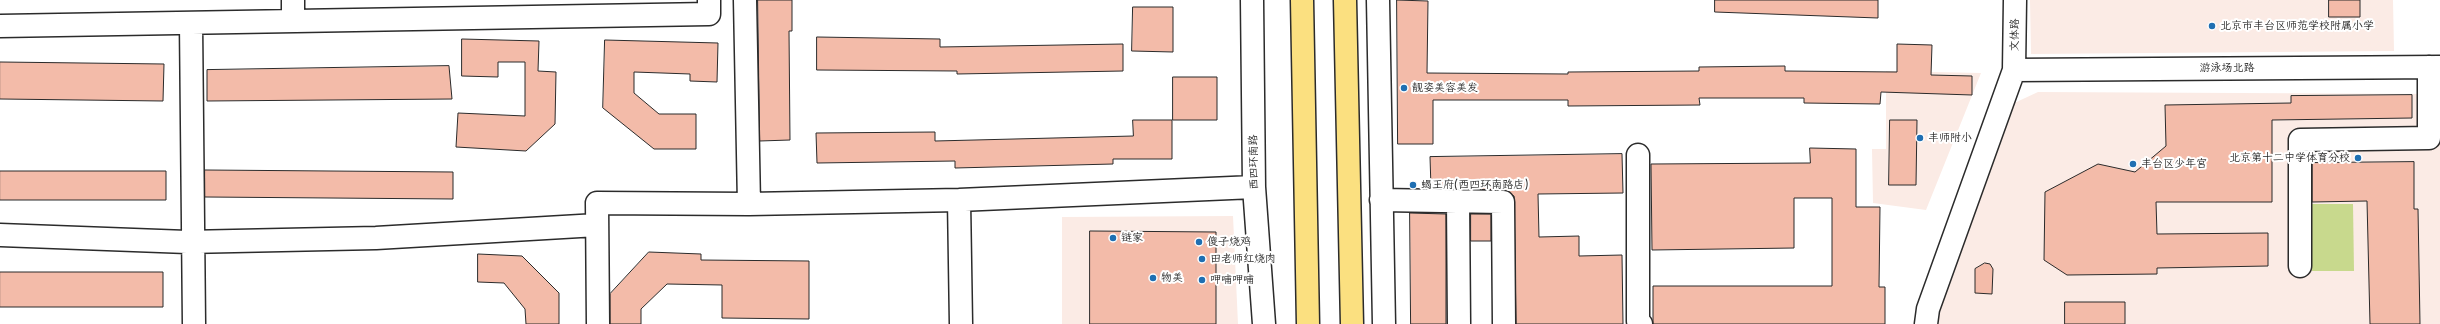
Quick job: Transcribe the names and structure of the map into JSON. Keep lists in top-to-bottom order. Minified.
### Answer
{"streets":{"street":["文体路","游泳场北路","西四环南路"]},"crossings":[["文体路","游泳场北路"]],"places":["北京市丰台区师范学校附属小学","靓姿美容美发","丰师附小","北京第十二中学体育分校","丰台区少年宫","蝎王府(西四环南路店)","链家","傻子烧鸡","田老师红烧肉","物美","呷哺呷哺"]}
